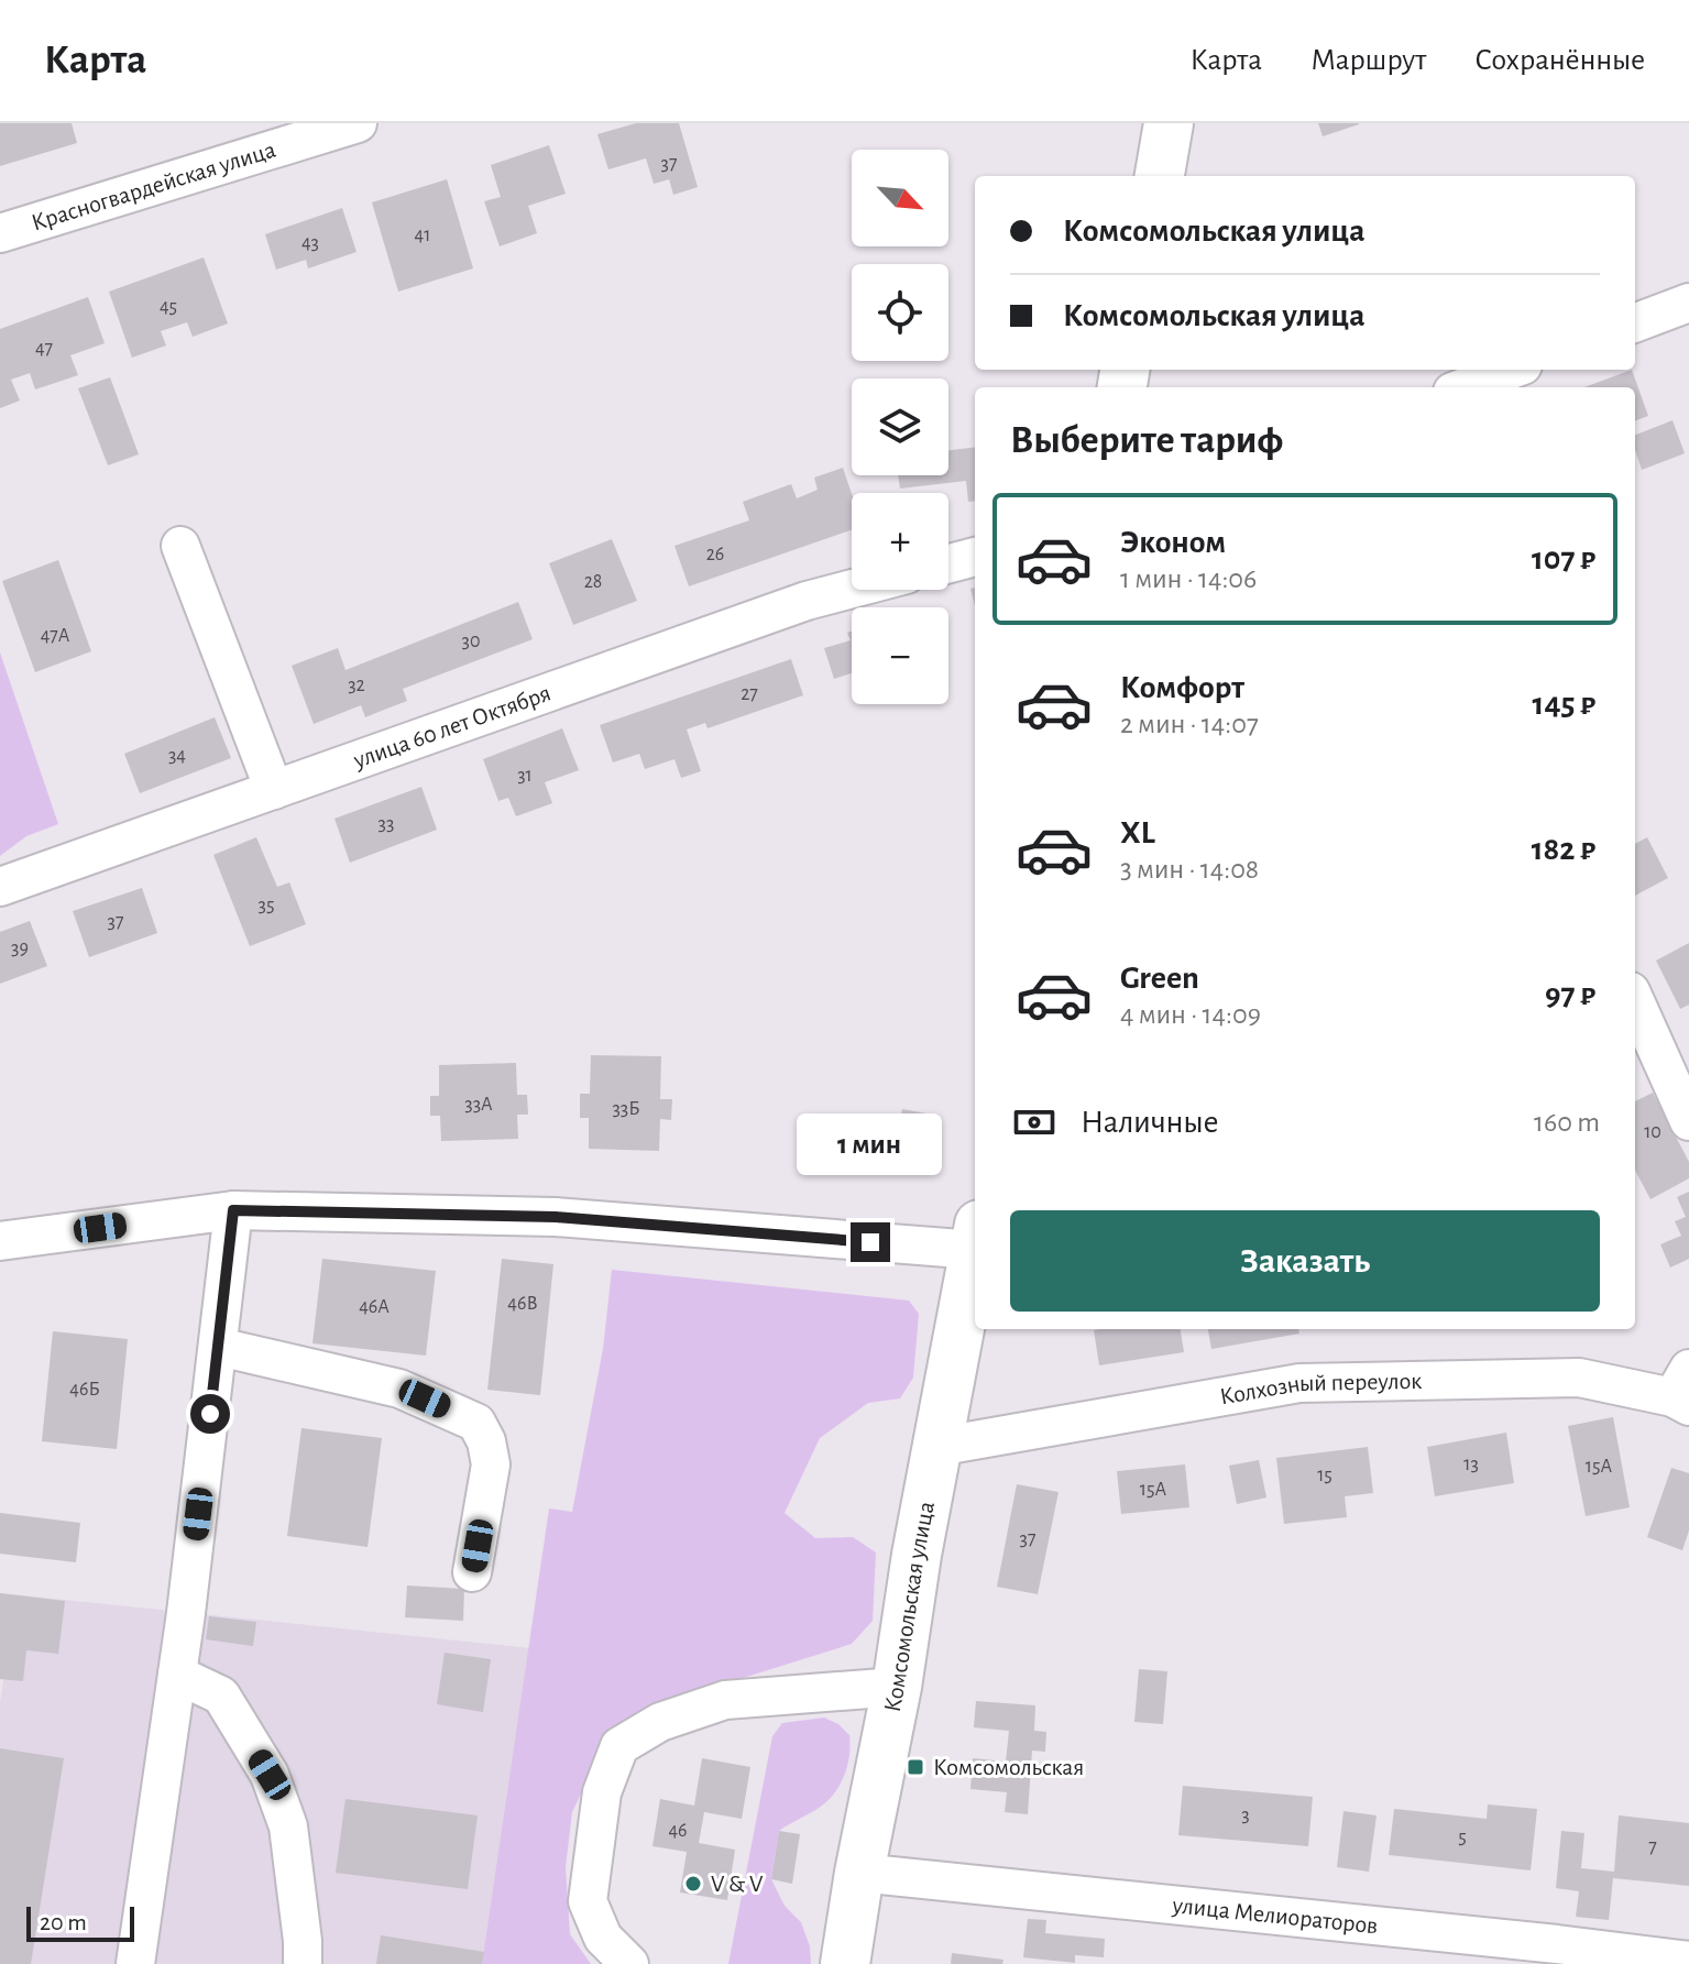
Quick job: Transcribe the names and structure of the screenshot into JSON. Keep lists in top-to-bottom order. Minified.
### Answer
{"streets":{"main road":["Комсомольская улица"],"street":["Красногвардейская улица","улица 60 лет Октября","Колхозный переулок","улица Мелиораторов"]},"crossings":[["Колхозный переулок","Комсомольская улица"],["Комсомольская улица","улица Мелиораторов"]],"places":{"transit":["Комсомольская"],"other":["V & V"]},"house_numbers":["37","41","43","45","47","26","28","47А","30","32","27","34","31","33","35","37","39","33А","33Б","10","46В","46А","46Б","13","15А","15","15А","37","3","46","5","7"],"scale_bar":"20 m","north":"bottom right","page":{"header":"Карта","nav":["Карта","Маршрут","Сохранённые"],"map_buttons":["+","−"],"banner":["Комсомольская улица","Комсомольская улица"],"heading":"Выберите тариф","list":[{"name":"Эконом","note":"1 мин · 14:06","value":"107 ₽"},{"name":"Комфорт","note":"2 мин · 14:07","value":"145 ₽"},{"name":"XL","note":"3 мин · 14:08","value":"182 ₽"},{"name":"Green","note":"4 мин · 14:09","value":"97 ₽"}],"pay":["Наличные","160 m"],"bubble":"1 мин","buttons":"Заказать","scale":"20 m"}}
